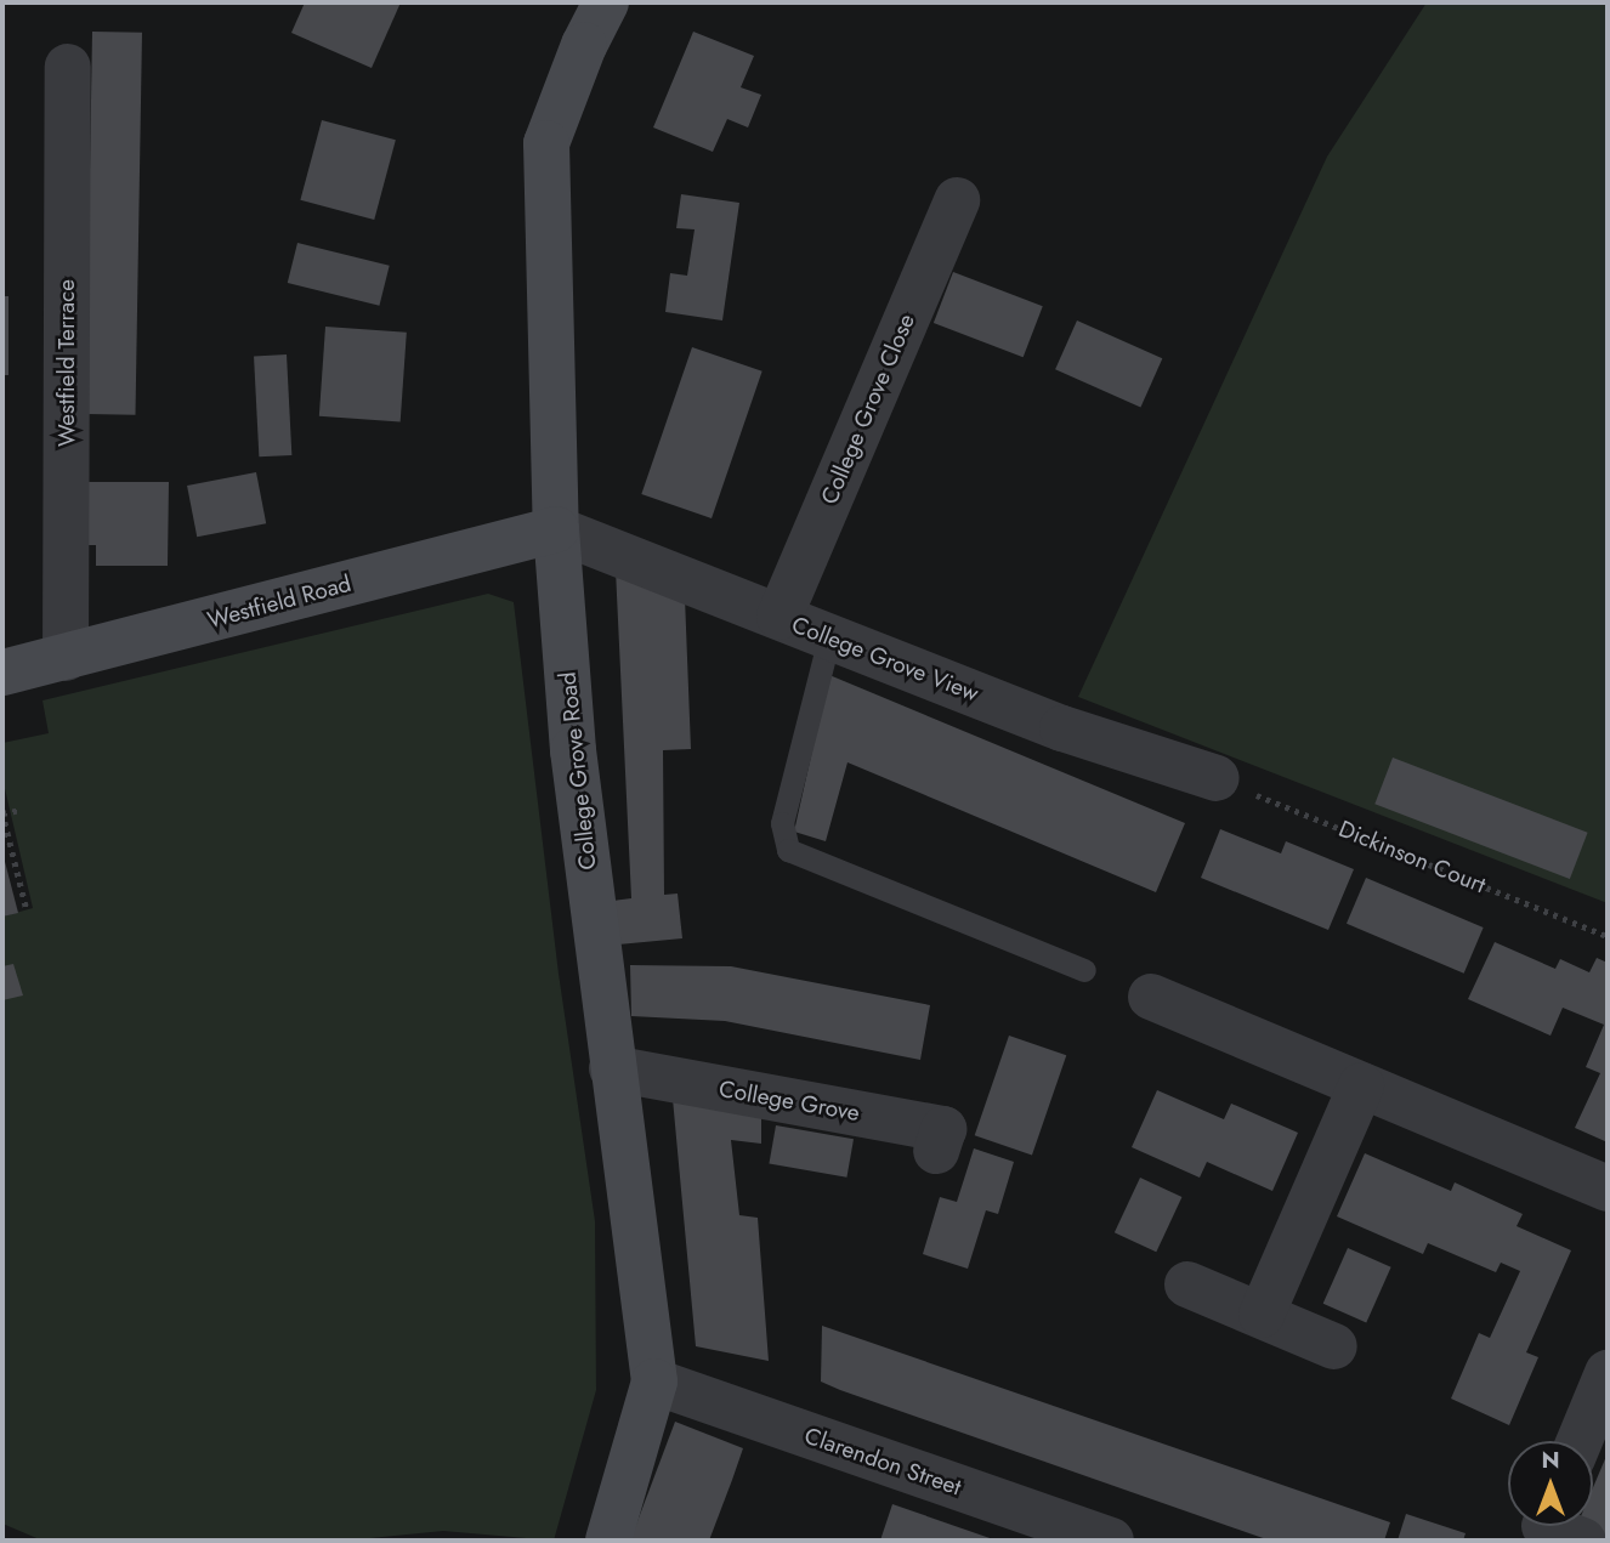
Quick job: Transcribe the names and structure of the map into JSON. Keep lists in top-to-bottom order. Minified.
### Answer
{"streets":{"street":["Westfield Terrace","College Grove Close","Westfield Road","College Grove View","College Grove Road","College Grove","Clarendon Street"],"path":["Dickinson Court"]},"crossings":[["Westfield Terrace","Westfield Road"],["College Grove Close","College Grove View"],["Westfield Road","College Grove View"],["Westfield Road","College Grove Road"],["College Grove View","College Grove Road"],["College Grove View","Dickinson Court"],["College Grove Road","College Grove"],["College Grove Road","Clarendon Street"]],"north":"top"}
